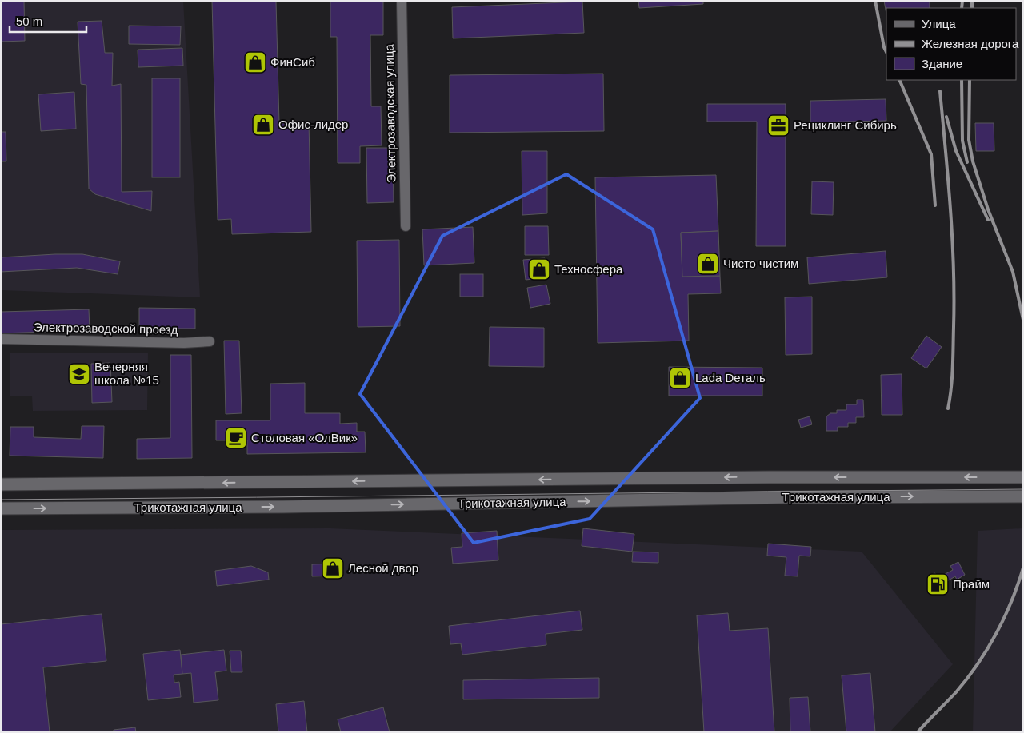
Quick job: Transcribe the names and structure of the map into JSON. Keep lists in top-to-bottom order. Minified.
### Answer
{"streets":{"main road":["Трикотажная улица"],"street":["Электрозаводская улица","Электрозаводской проезд"]},"places":{"shop":["ФинСиб","Офис-лидер","Чисто чистим","Техносфера","Lada Dеталь","Лесной двор"],"office":["Рециклинг Сибирь"],"school or university":["Вечерняя школа №15"],"cafe":["Столовая «ОлВик»"],"fuel station":["Прайм"]},"legend":["Улица","Железная дорога","Здание"],"scale_bar":"50 m"}
